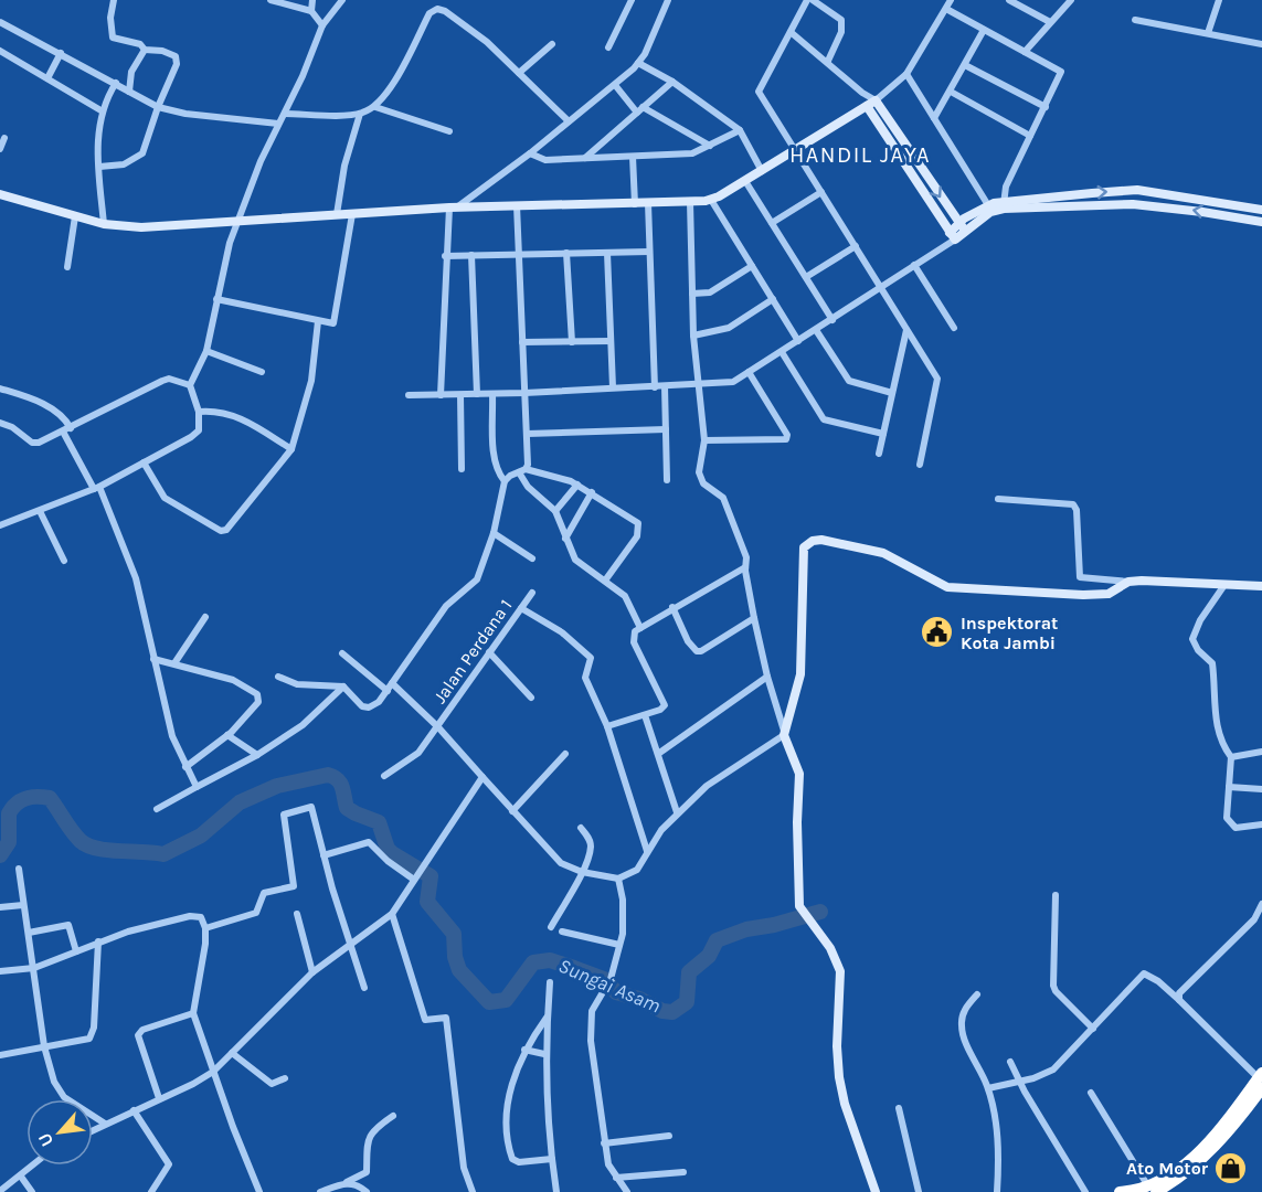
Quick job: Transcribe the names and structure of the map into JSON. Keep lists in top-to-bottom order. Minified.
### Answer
{"streets":{"street":["Jalan Perdana 1"]},"districts":["HANDIL JAYA"],"water":["Sungai Asam"],"places":{"public building":["Inspektorat Kota Jambi"],"shop":["Ato Motor"]},"north":"bottom left"}
